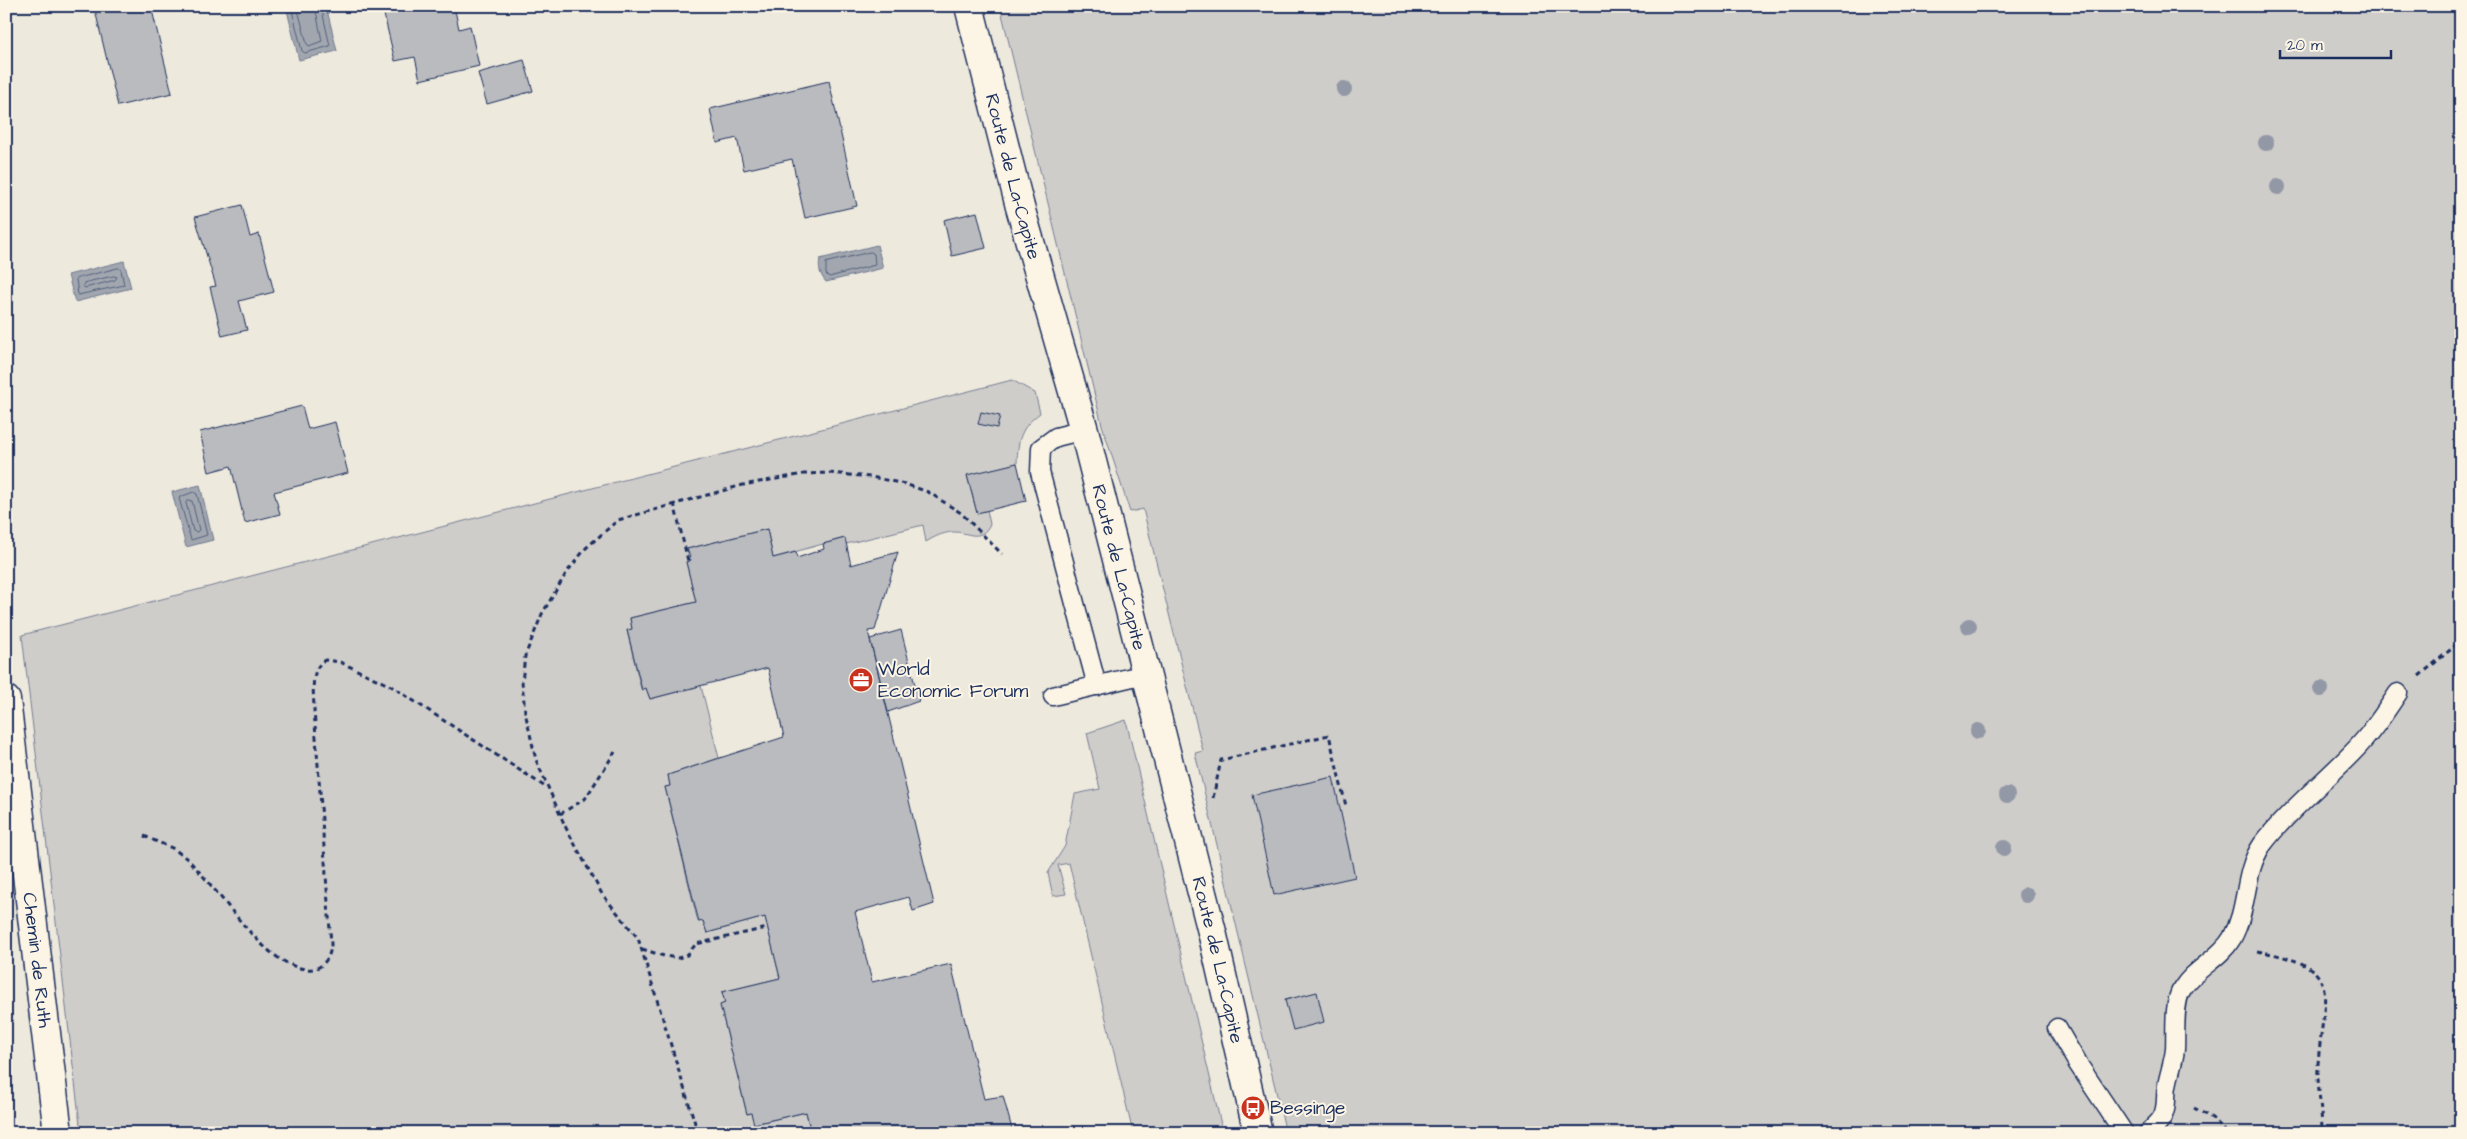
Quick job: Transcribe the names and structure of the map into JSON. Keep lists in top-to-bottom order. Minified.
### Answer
{"streets":{"street":["Route de La-Capite","Chemin de Ruth"]},"places":{"office":["World Economic Forum"],"bus stop":["Bessinge"]},"scale_bar":"20 m"}
